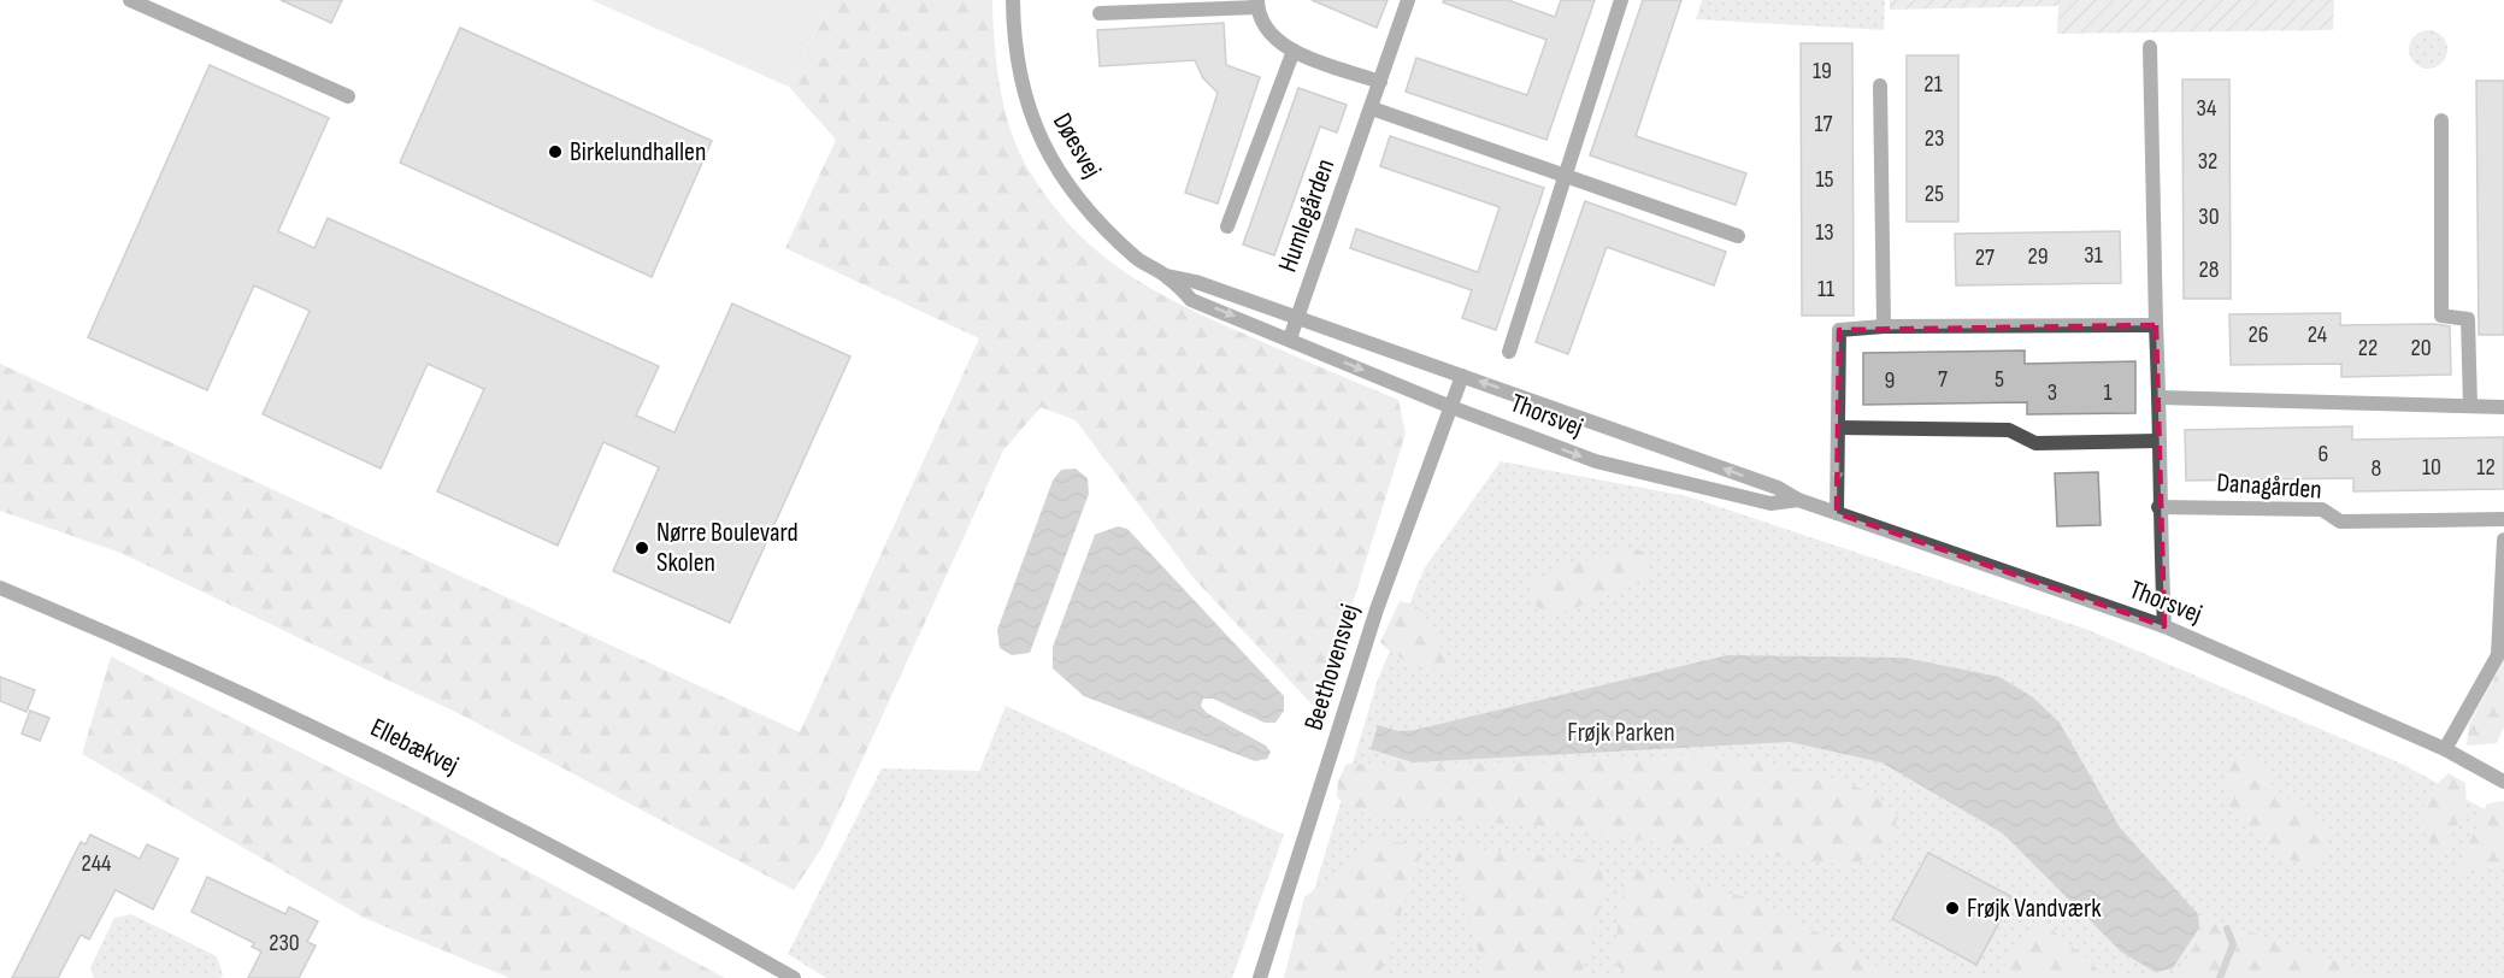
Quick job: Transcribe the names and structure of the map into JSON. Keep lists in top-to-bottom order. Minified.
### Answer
{"streets":{"street":["Døesvej","Humlegården","Thorsvej","Danagården","Beethovensvej","Ellebækvej"]},"crossings":[["Døesvej","Humlegården"],["Døesvej","Thorsvej"],["Humlegården","Thorsvej"],["Thorsvej","Beethovensvej"]],"parks":["Frøjk Parken"],"places":["Birkelundhallen","Nørre Boulevard Skolen","Frøjk Vandværk"],"house_numbers":["19","21","34","17","23","32","15","25","30","13","31","29","27","28","11","26","24","22","20","7","5","9","3","1","6","10","12","8","244","230"]}
